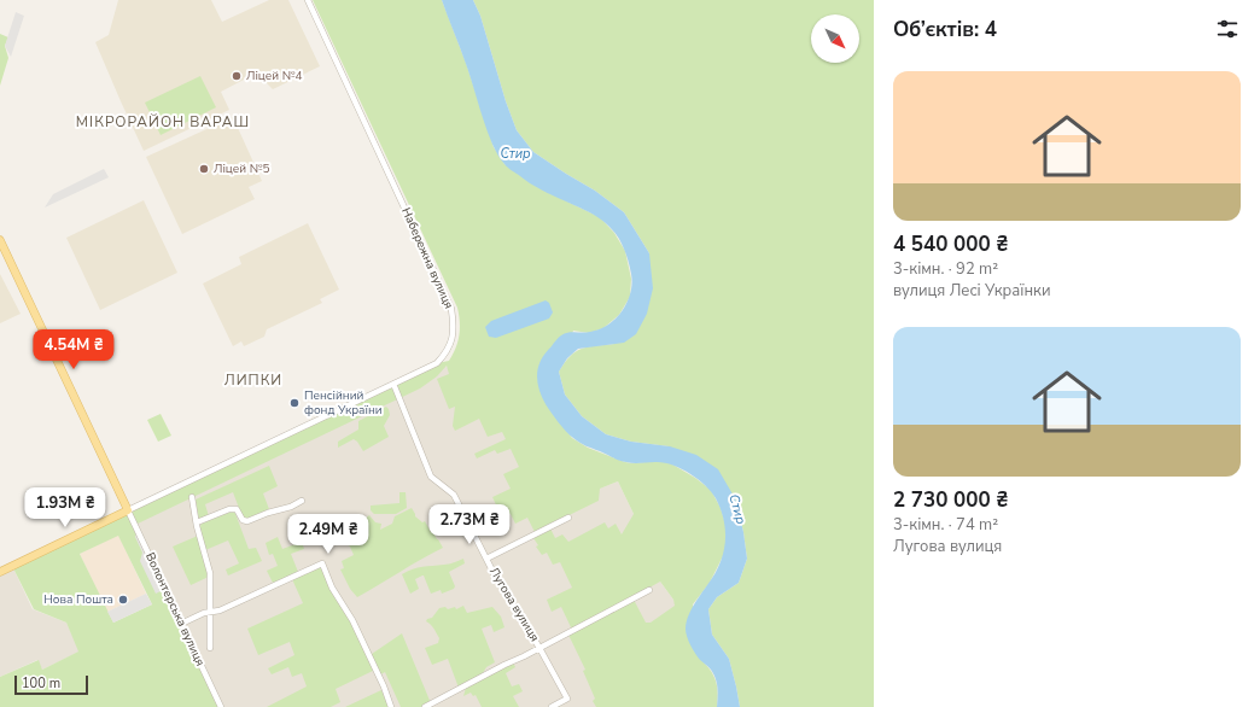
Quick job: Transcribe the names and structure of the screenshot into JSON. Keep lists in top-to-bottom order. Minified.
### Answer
{"streets":{"street":["Набережна вулиця","Лугова вулиця","Волонтерська вулиця"]},"crossings":[["Набережна вулиця","Лугова вулиця"],["Набережна вулиця","Волонтерська вулиця"]],"districts":["МІКРОРАЙОН ВАРАШ","ЛИПКИ"],"water":["Стир"],"places":["Ліцей №4","Ліцей №5","Пенсійний фонд України","Нова Пошта"],"scale_bar":"100 m","north":"bottom right","page":{"heading":"Об’єктів: 4","list":[{"name":"4 540 000 ₴","note":"3-кімн. · 92 m² · вулиця Лесі Українки"},{"name":"2 730 000 ₴","note":"3-кімн. · 74 m² · Лугова вулиця"}],"price":["4.54M ₴","1.93M ₴","2.73M ₴","2.49M ₴"],"scale":"100 m"}}
